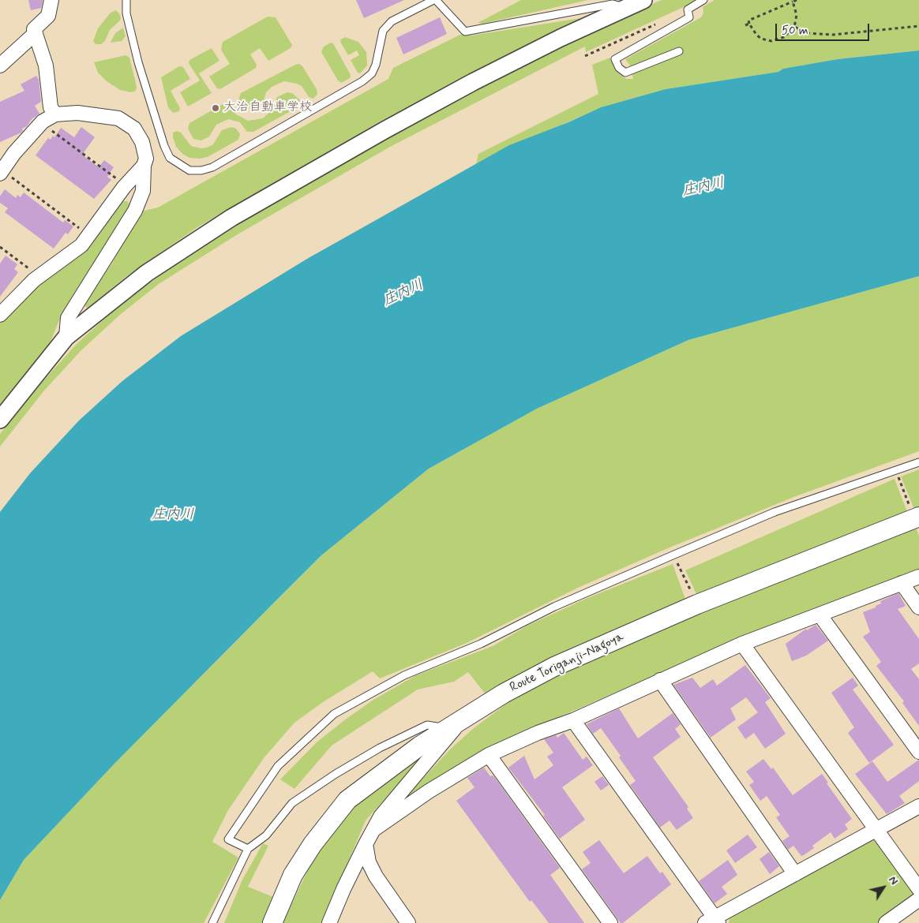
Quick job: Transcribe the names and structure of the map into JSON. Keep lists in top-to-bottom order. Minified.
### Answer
{"streets":{"main road":["Route Toriganji-Nagoya"]},"water":["庄内川"],"places":["大治自動車学校"],"scale_bar":"50 m","north":"top right"}
